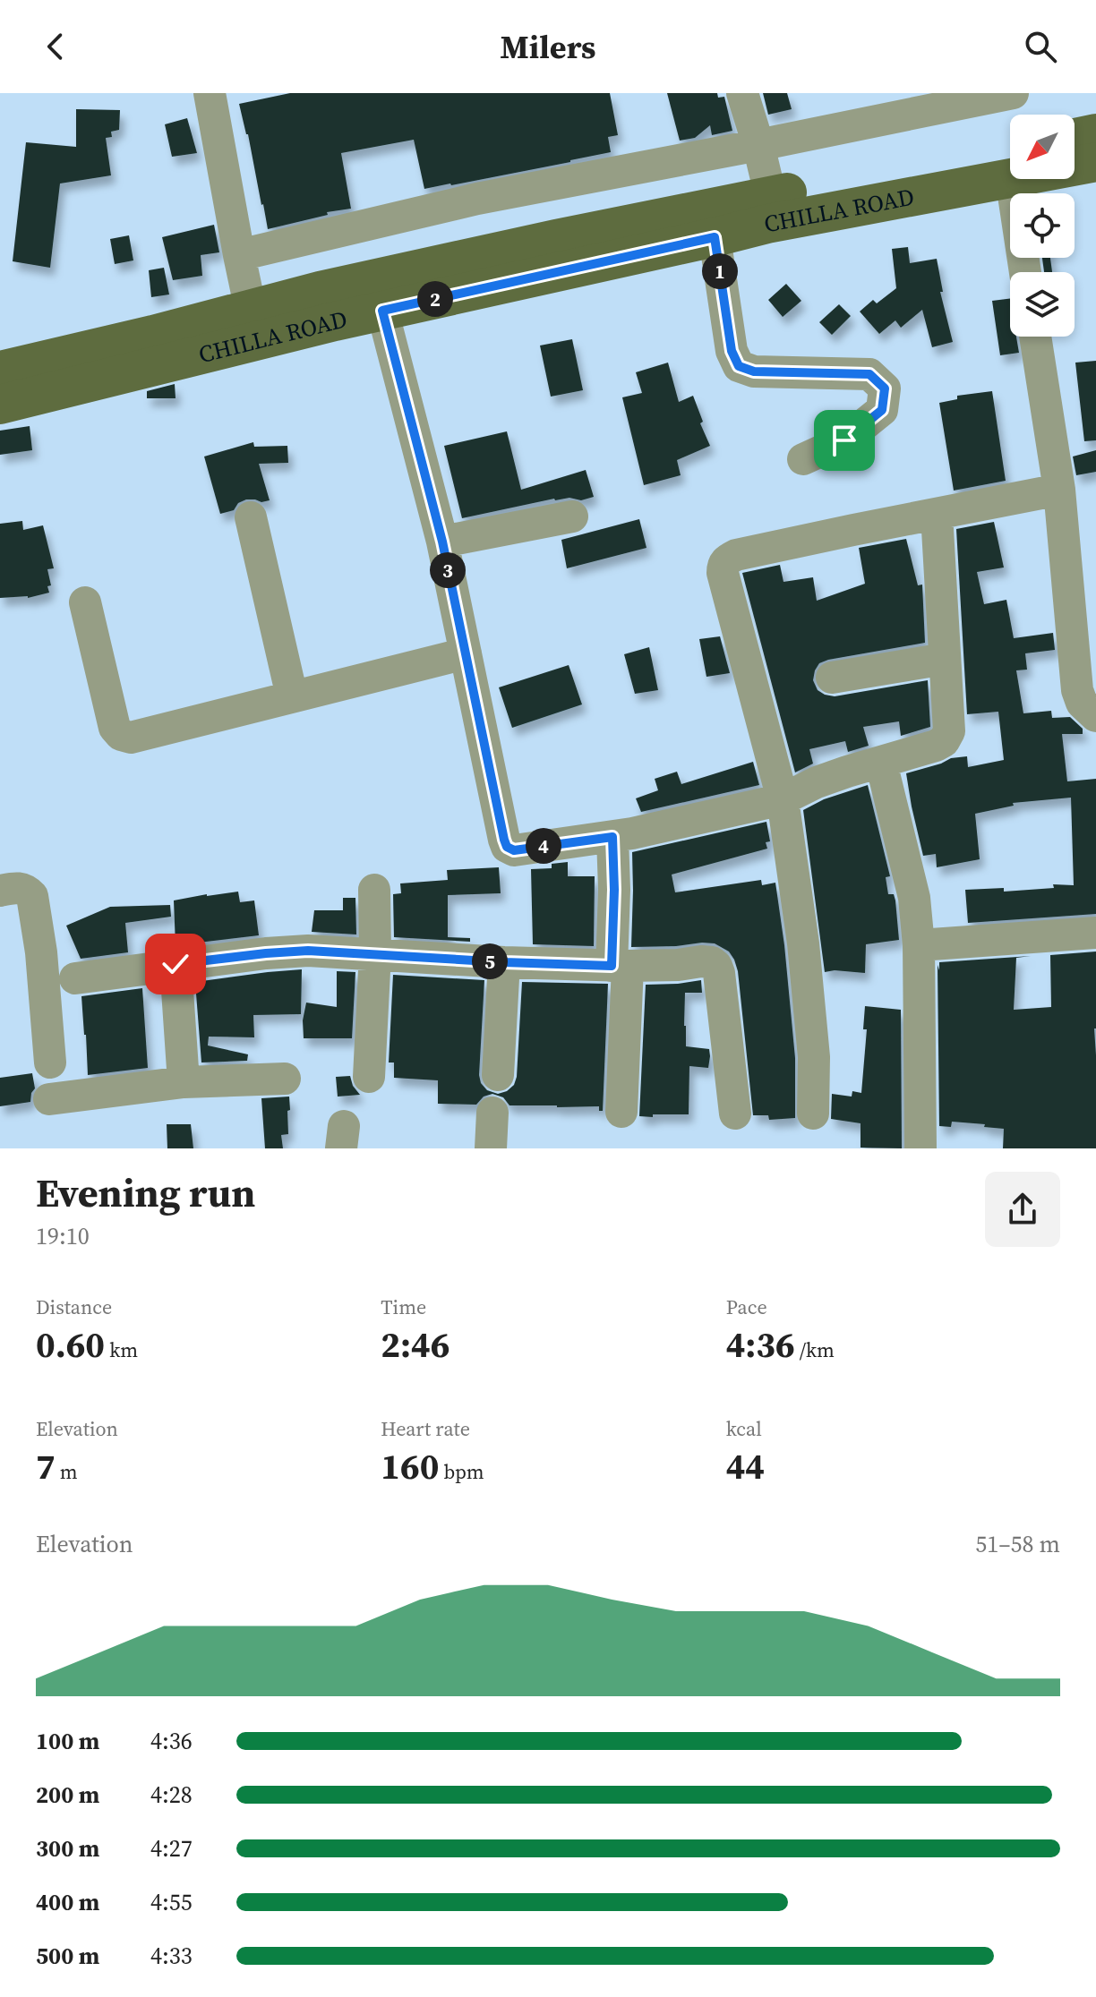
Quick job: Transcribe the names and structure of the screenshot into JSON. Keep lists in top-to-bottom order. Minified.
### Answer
{"streets":{"main road":["CHILLA ROAD"]},"north":"bottom left","page":{"header":"Milers","pins":["1","2","3","4","5"],"heading":["Evening run","19:10"],"stats":[["Distance","0.60 km"],["Time","2:46"],["Pace","4:36 /km"],["Elevation","7 m"],["Heart rate","160 bpm"],["kcal","44"]],"chart":["Elevation","51–58 m"],"list":[{"name":"100 m","note":"4:36"},{"name":"200 m","note":"4:28"},{"name":"300 m","note":"4:27"},{"name":"400 m","note":"4:55"},{"name":"500 m","note":"4:33"}]}}
